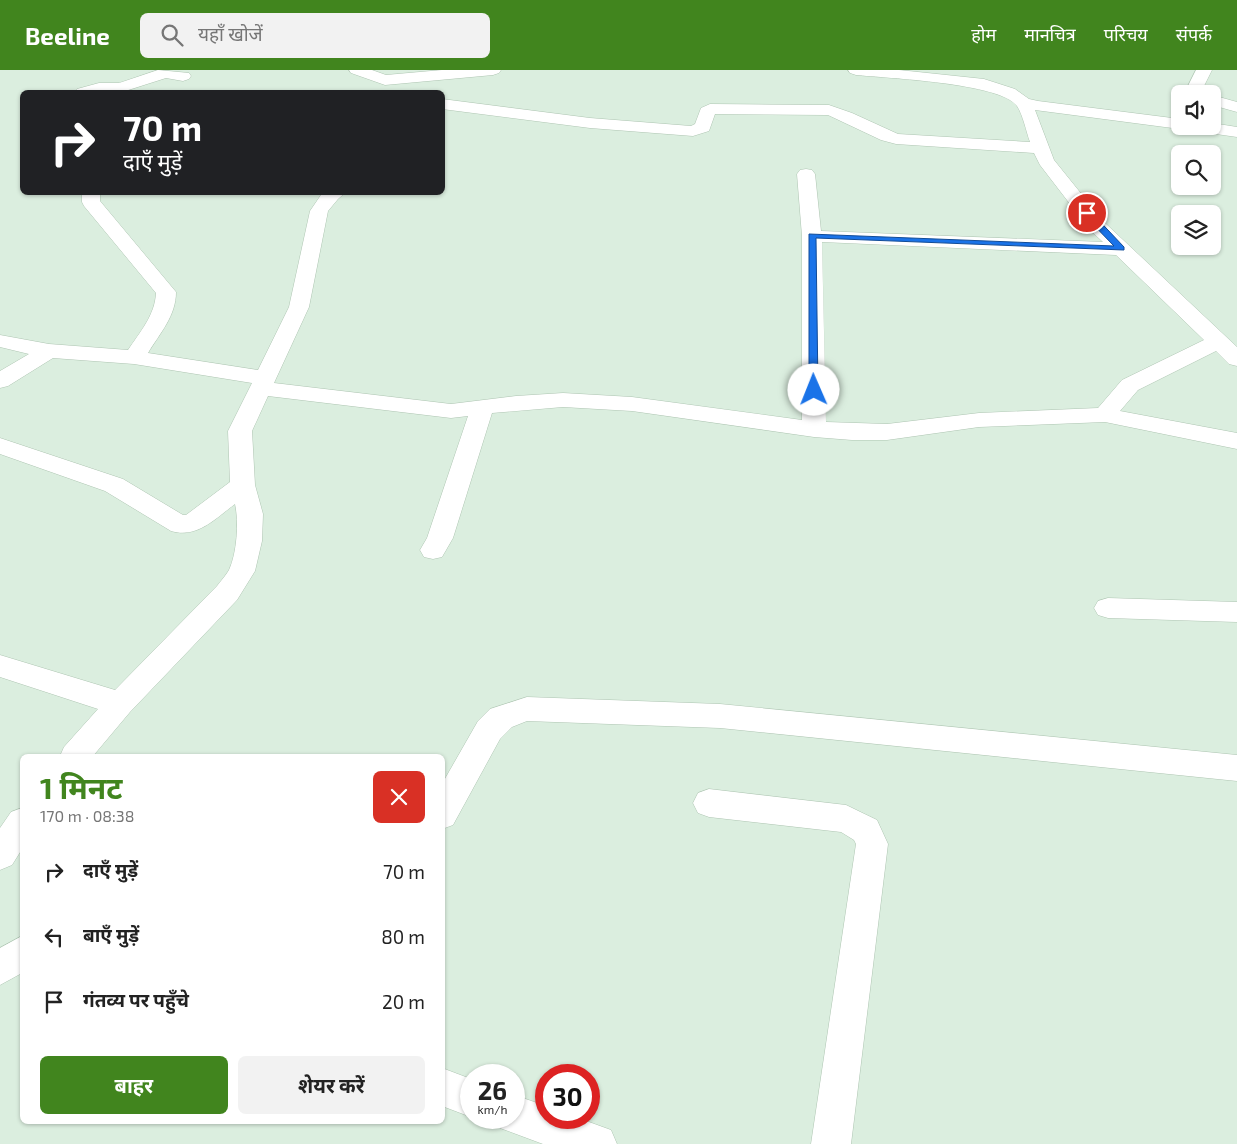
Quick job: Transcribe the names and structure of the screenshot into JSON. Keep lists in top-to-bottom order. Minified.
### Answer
{"page":{"header":"Beeline","search":"यहाँ खोजें","nav":["होम","मानचित्र","परिचय","संपर्क"],"turn":["70 m","दाएँ मुड़ें"],"heading":["1 मिनट","170 m · 08:38"],"list":[{"name":"दाएँ मुड़ें","value":"70 m"},{"name":"बाएँ मुड़ें","value":"80 m"},{"name":"गंतव्य पर पहुँचे","value":"20 m"}],"buttons":["बाहर","शेयर करें"],"speed":"26 km/h","limit":"30"}}
